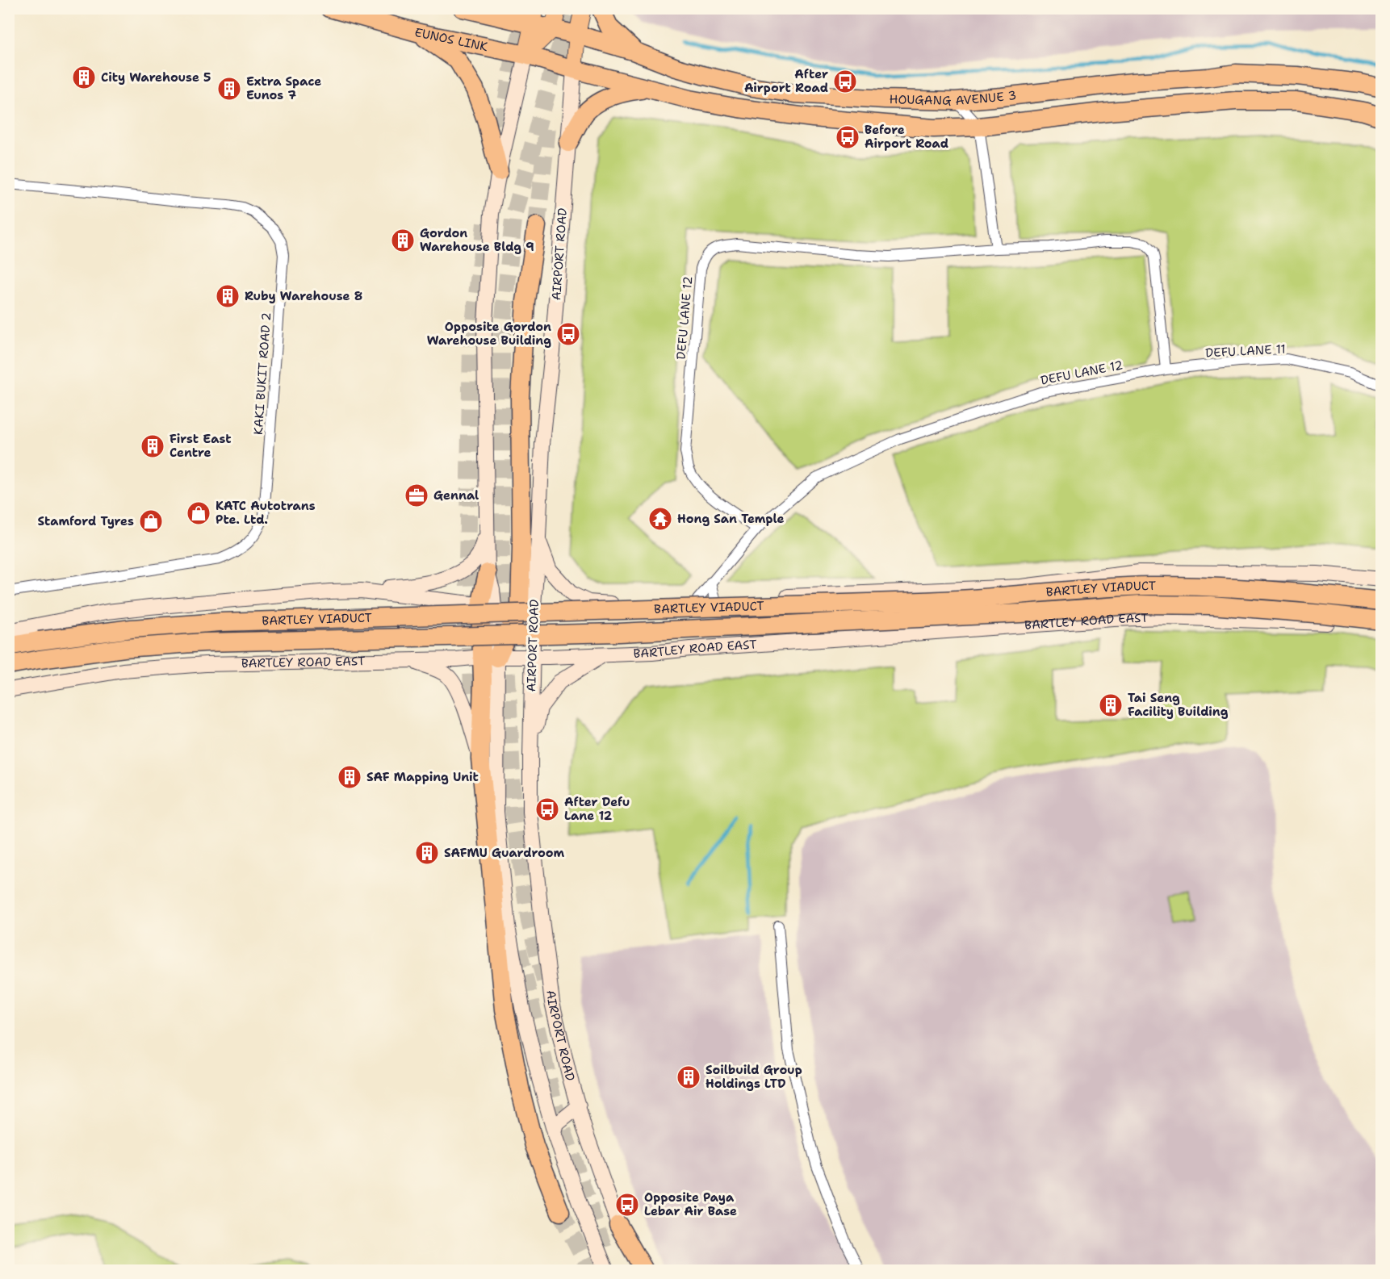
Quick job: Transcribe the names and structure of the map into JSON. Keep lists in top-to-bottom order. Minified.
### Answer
{"streets":{"highway":["EUNOS LINK","HOUGANG AVENUE 3","BARTLEY VIADUCT"],"main road":["AIRPORT ROAD","BARTLEY ROAD EAST"],"street":["DEFU LANE 12","DEFU LANE 11","KAKI BUKIT ROAD 2"]},"crossings":[["EUNOS LINK","HOUGANG AVENUE 3"],["EUNOS LINK","AIRPORT ROAD"],["HOUGANG AVENUE 3","AIRPORT ROAD"],["AIRPORT ROAD","BARTLEY ROAD EAST"],["DEFU LANE 12","DEFU LANE 11"]],"places":{"building":["City Warehouse 5","Extra Space Eunos 7","Gordon Warehouse Bldg 9","Ruby Warehouse 8","First East Centre","Tai Seng Facility Building","SAF Mapping Unit","SAFMU Guardroom","Soilbuild Group Holdings LTD"],"bus stop":["After Airport Road","Before Airport Road","Opposite Gordon Warehouse Building","After Defu Lane 12","Opposite Paya Lebar Air Base"],"office":["Gennal"],"shop":["KATC Autotrans Pte. Ltd.","Stamford Tyres"],"temple":["Hong San Temple"]}}
